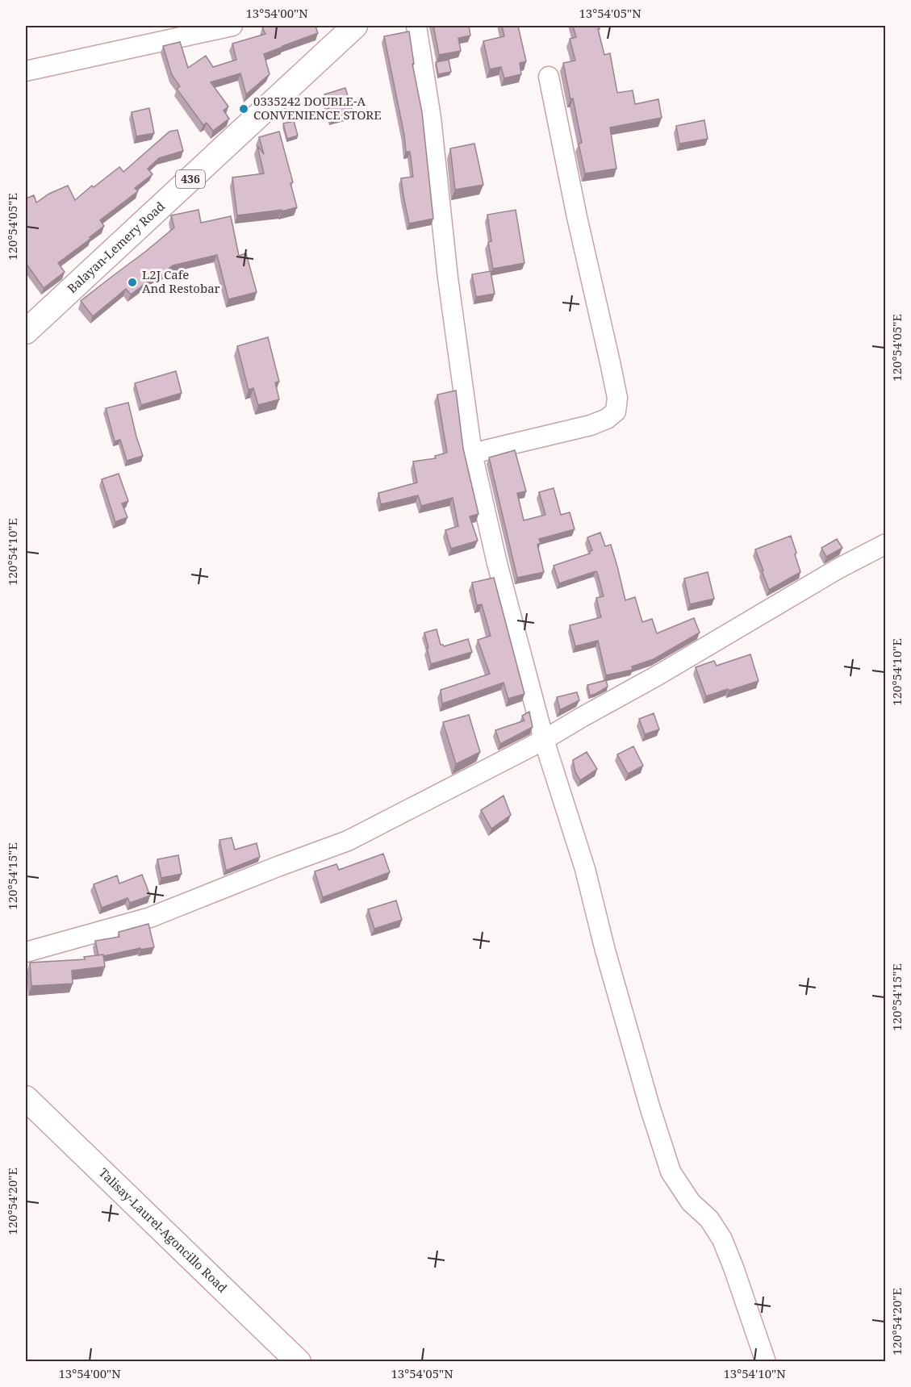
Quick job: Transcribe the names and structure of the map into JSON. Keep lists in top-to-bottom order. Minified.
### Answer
{"streets":{"main road":["436","Balayan-Lemery Road","Talisay-Laurel-Agoncillo Road"]},"places":["0335242 DOUBLE-A CONVENIENCE STORE","L2J Cafe And Restobar"],"coordinates":["13°54'00\"N","13°54'05\"N","120°54'05\"E","120°54'10\"E","120°54'15\"E","120°54'20\"E","13°54'10\"N"]}
